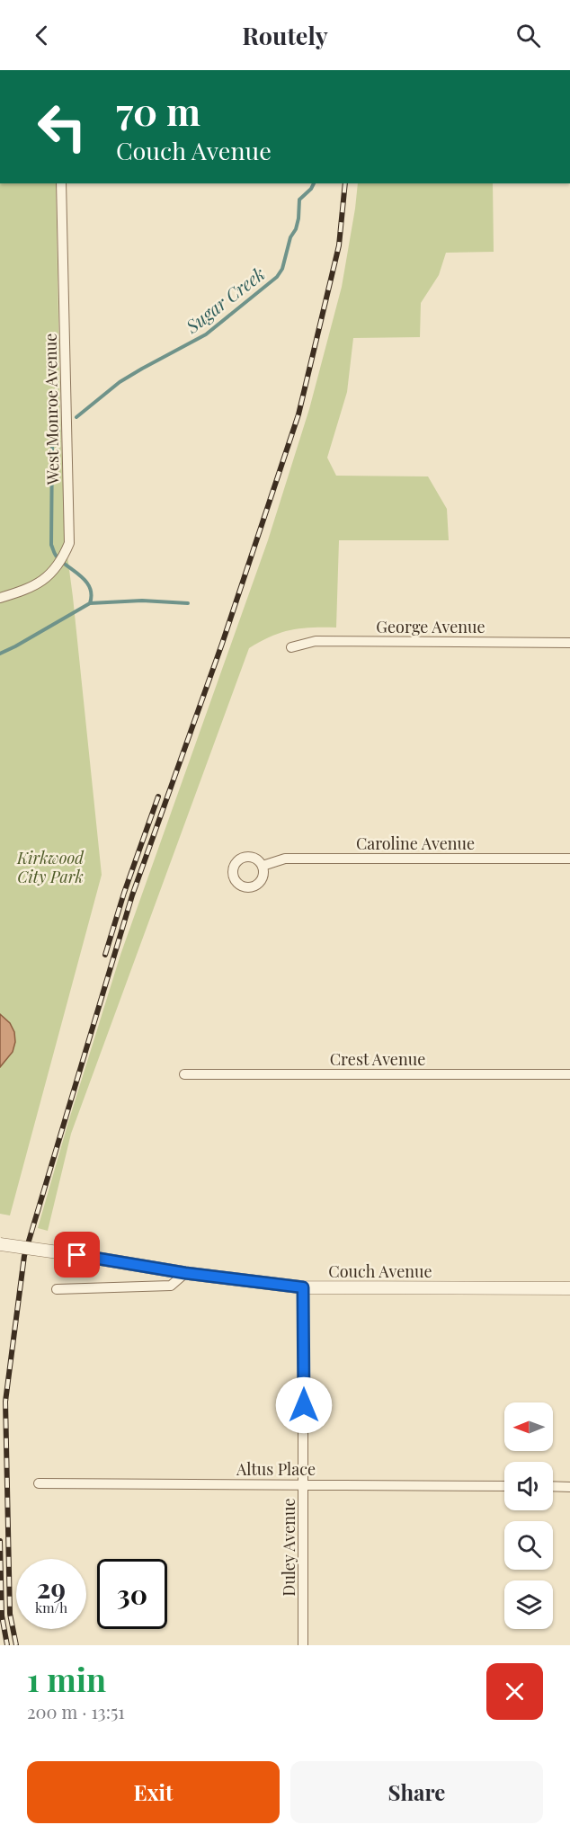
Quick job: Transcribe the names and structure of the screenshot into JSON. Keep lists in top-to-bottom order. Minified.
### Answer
{"streets":{"street":["West Monroe Avenue","George Avenue","Caroline Avenue","Crest Avenue","Couch Avenue","Altus Place","Duley Avenue"]},"crossings":[["Couch Avenue","Duley Avenue"],["Altus Place","Duley Avenue"]],"water":["Sugar Creek"],"parks":["Kirkwood City Park"],"north":"left","page":{"header":"Routely","turn":["70 m","Couch Avenue"],"speed":"29 km/h","limit":"30","heading":["1 min","200 m · 13:51"],"buttons":["Exit","Share"]}}
